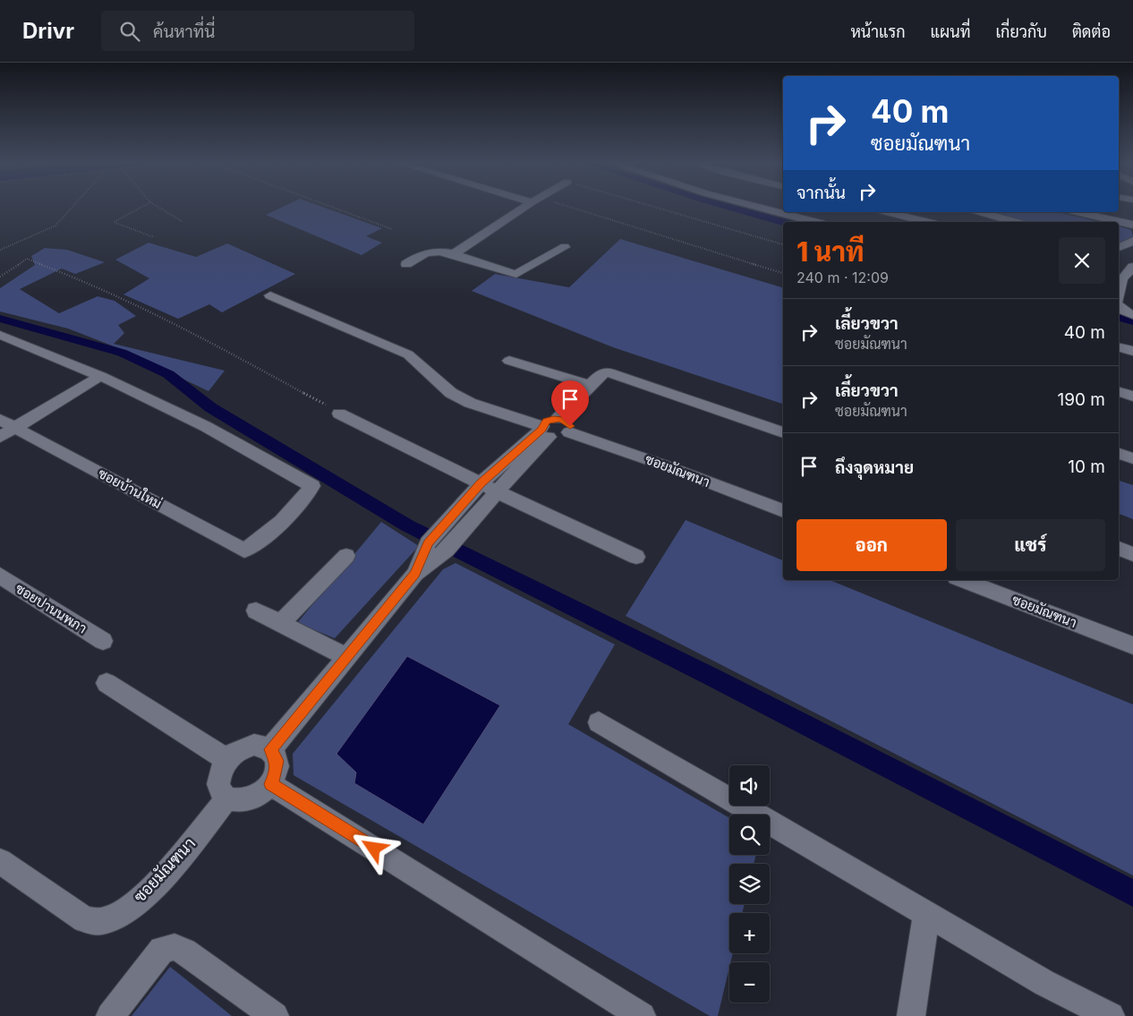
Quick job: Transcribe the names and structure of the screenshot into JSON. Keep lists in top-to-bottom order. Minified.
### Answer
{"streets":{"street":["ซอยมัณฑนา","ซอยบ้านใหม่","ซอยปานนพภา"]},"page":{"header":"Drivr","search":"ค้นหาที่นี่","nav":["หน้าแรก","แผนที่","เกี่ยวกับ","ติดต่อ"],"turn":["40 m","ซอยมัณฑนา"],"then":"จากนั้น","heading":["1 นาที","240 m · 12:09"],"list":[{"name":"เลี้ยวขวา","note":"ซอยมัณฑนา","value":"40 m"},{"name":"เลี้ยวขวา","note":"ซอยมัณฑนา","value":"190 m"},{"name":"ถึงจุดหมาย","value":"10 m"}],"buttons":["ออก","แชร์"],"map_buttons":["+","−"]}}
